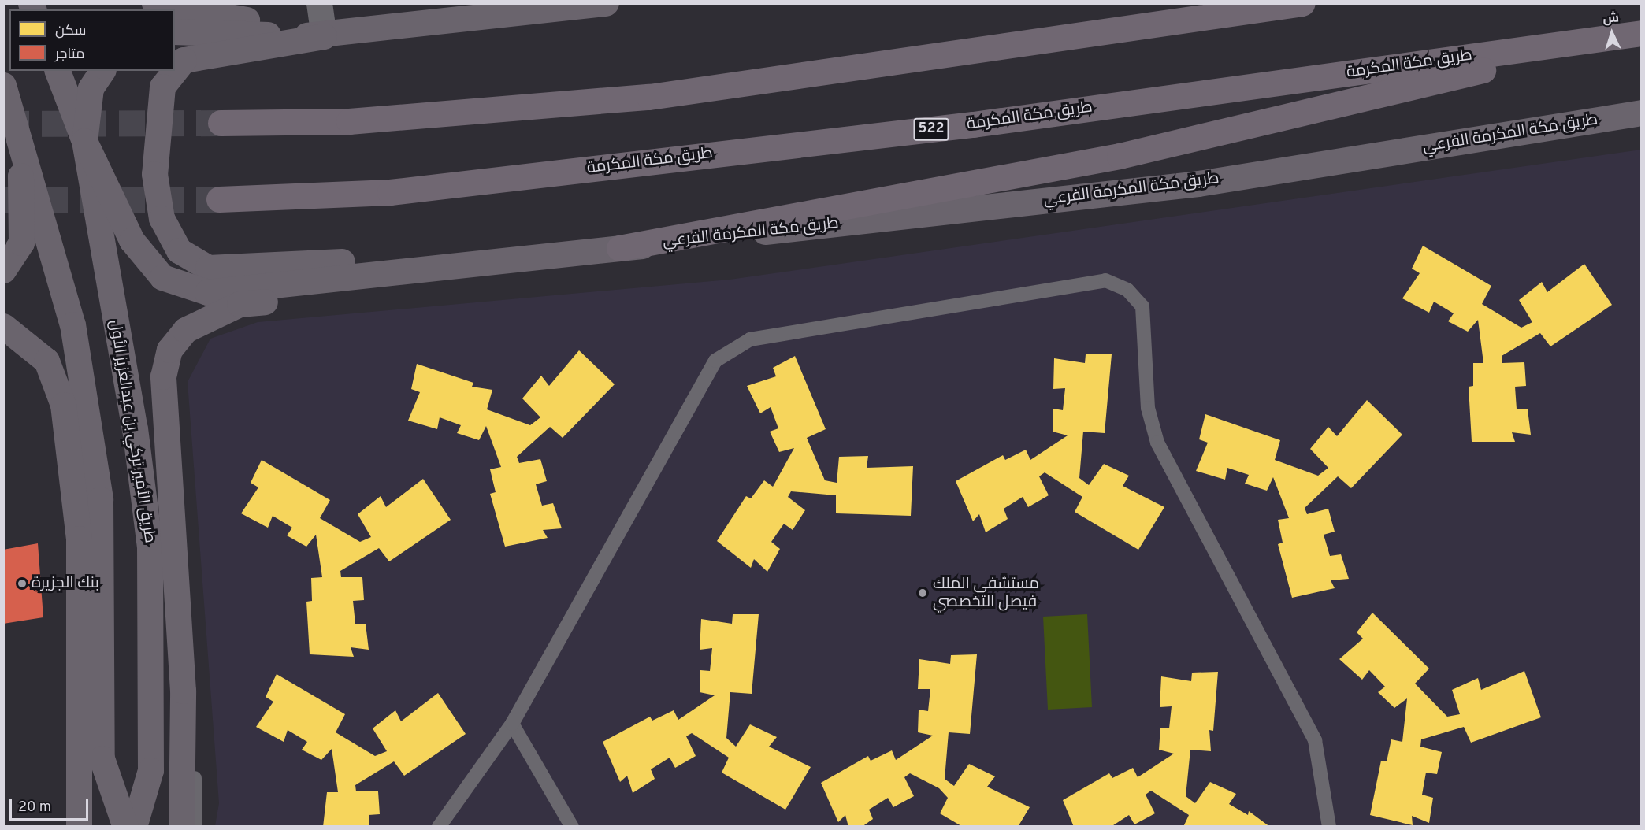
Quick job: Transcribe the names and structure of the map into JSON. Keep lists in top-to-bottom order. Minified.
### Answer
{"streets":{"highway":["طريق مكة المكرمة","522"],"main road":["طريق مكة المكرمة الفرعي","طريق الأمير تركي بن عبدالعزيز الأول"]},"places":["بنك الجزيرة","مستشفى الملك فيصل التخصصي"],"legend":["سكن","متاجر"],"scale_bar":"20 m","north":"top"}
